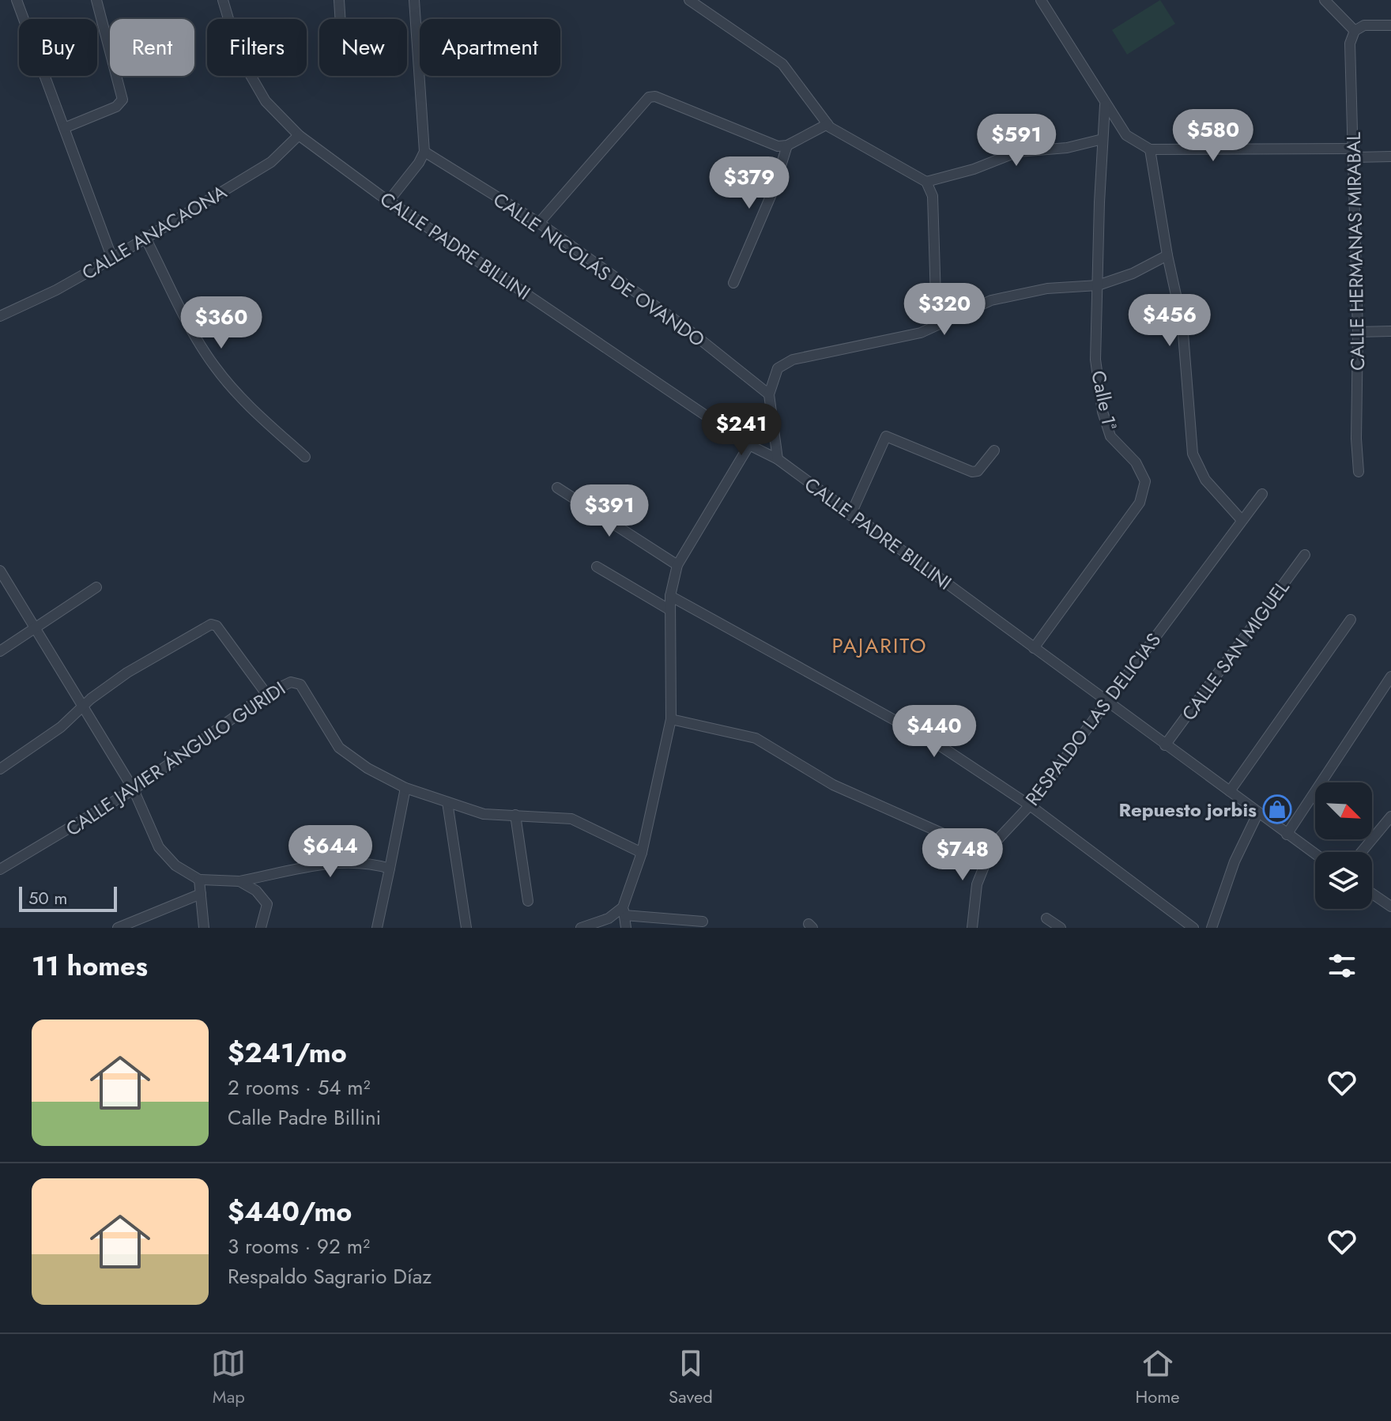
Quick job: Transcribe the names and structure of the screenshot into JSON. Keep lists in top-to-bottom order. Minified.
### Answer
{"streets":{"street":["CALLE ANACAONA","CALLE PADRE BILLINI","CALLE HERMANAS MIRABAL","CALLE NICOLÁS DE OVANDO","Calle 1ª","CALLE SAN MIGUEL","RESPALDO LAS DELICIAS","CALLE JAVIER ÁNGULO GURIDI"]},"crossings":[["CALLE ANACAONA","CALLE PADRE BILLINI"],["CALLE PADRE BILLINI","Calle 1ª"],["CALLE PADRE BILLINI","CALLE SAN MIGUEL"],["CALLE PADRE BILLINI","RESPALDO LAS DELICIAS"]],"districts":["PAJARITO"],"places":{"shop":["Repuesto jorbis"]},"scale_bar":"50 m","north":"bottom right","page":{"chip":["Buy","Rent","Filters","New","Apartment"],"price":["$580","$591","$379","$320","$456","$360","$241","$391","$440","$644","$748"],"scale":"50 m","heading":"11 homes","list":[{"name":"$241/mo","note":"2 rooms · 54 m² · Calle Padre Billini"},{"name":"$440/mo","note":"3 rooms · 92 m² · Respaldo Sagrario Díaz"}],"tabs":["Map","Saved","Home"]}}
